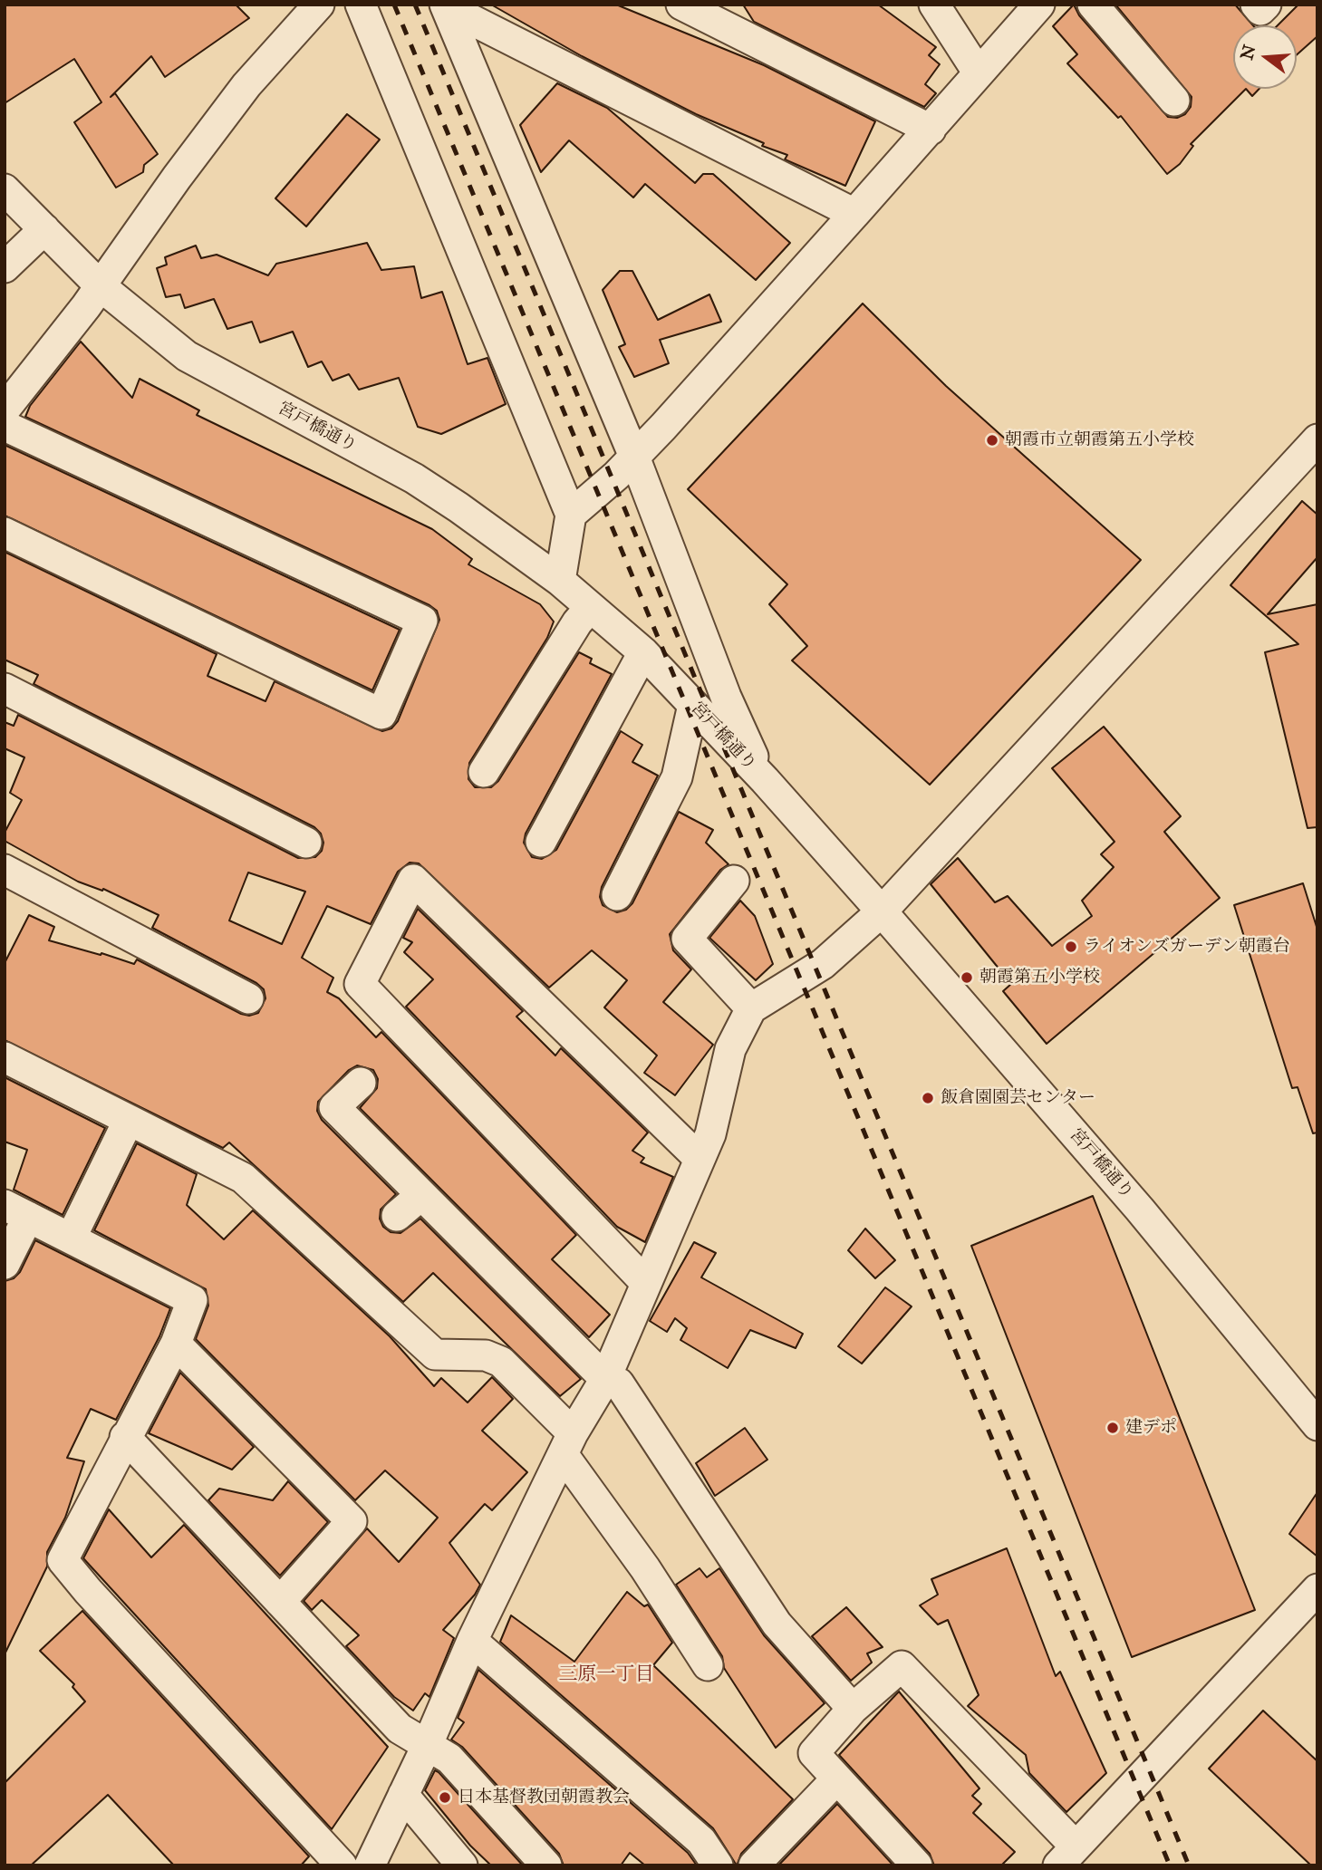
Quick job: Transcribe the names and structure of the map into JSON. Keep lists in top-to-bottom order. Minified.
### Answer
{"streets":{"street":["宮戸橋通り"]},"districts":["三原一丁目"],"places":["朝霞市立朝霞第五小学校","ライオンズガーデン朝霞台","朝霞第五小学校","飯倉園園芸センター","建デポ","日本基督教団朝霞教会"],"north":"left"}
